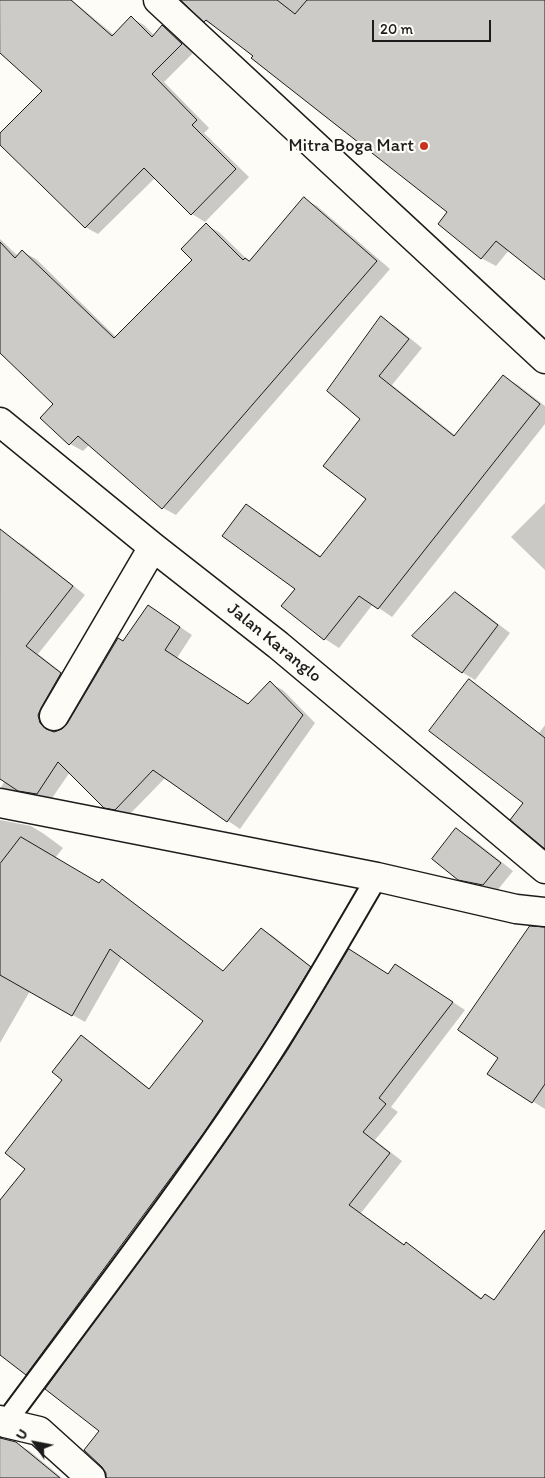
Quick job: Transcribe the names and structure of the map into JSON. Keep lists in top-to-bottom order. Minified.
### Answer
{"streets":{"street":["Jalan Karanglo"]},"places":["Mitra Boga Mart"],"scale_bar":"20 m","north":"top left"}
